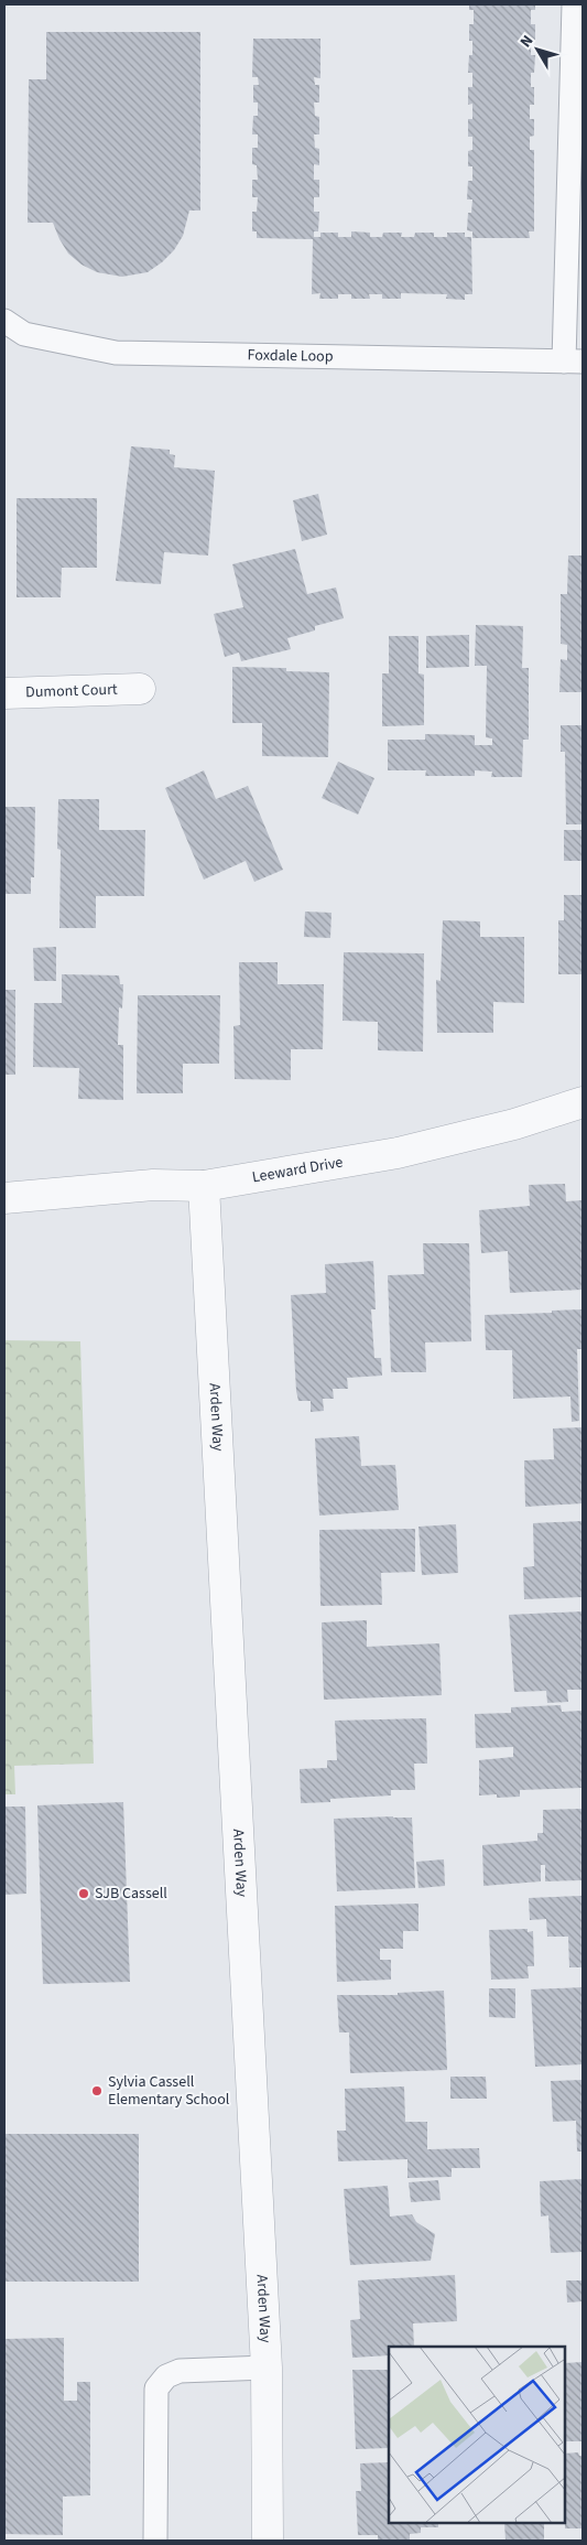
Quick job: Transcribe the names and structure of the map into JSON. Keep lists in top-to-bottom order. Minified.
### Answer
{"streets":{"street":["Dumont Court","Leeward Drive","Arden Way"],"lane":["Foxdale Loop"]},"crossings":[["Leeward Drive","Arden Way"]],"places":["SJB Cassell","Sylvia Cassell Elementary School"],"north":"top left"}
